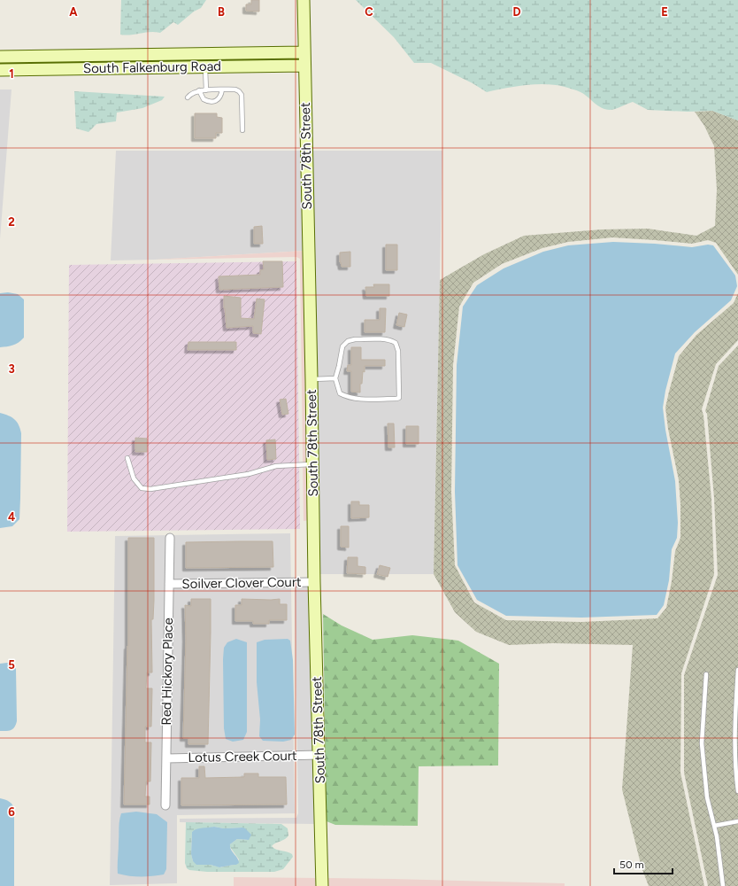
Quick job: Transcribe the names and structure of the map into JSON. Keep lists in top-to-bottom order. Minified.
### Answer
{"streets":{"street":["South Falkenburg Road","South 78th Street","Soilver Clover Court","Red Hickory Place","Lotus Creek Court"]},"crossings":[["South Falkenburg Road","South 78th Street"],["South 78th Street","Soilver Clover Court"],["South 78th Street","Lotus Creek Court"],["Soilver Clover Court","Red Hickory Place"],["Red Hickory Place","Lotus Creek Court"]],"scale_bar":"50 m","grid":{"columns":["A","B","C","D","E"],"rows":["1","2","3","4","5","6"]}}
